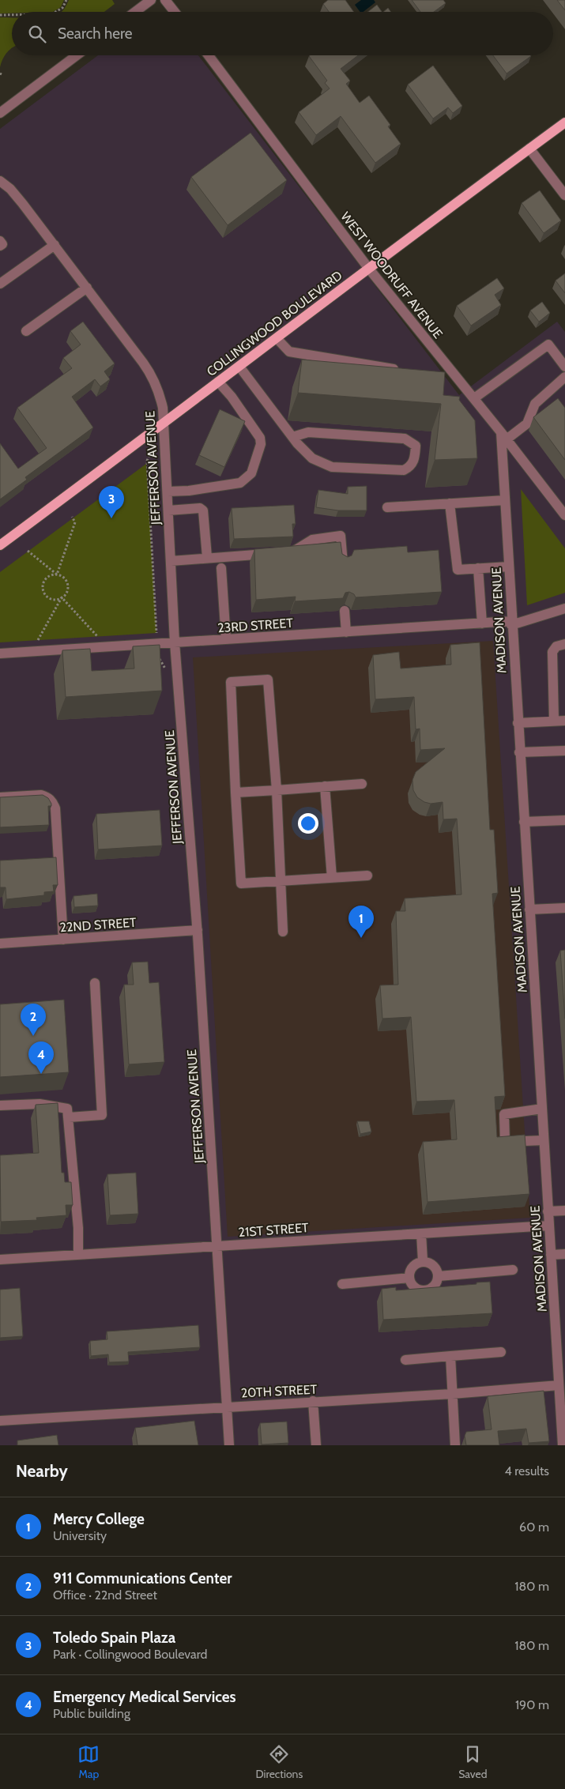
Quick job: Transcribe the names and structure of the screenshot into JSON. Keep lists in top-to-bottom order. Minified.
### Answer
{"streets":{"main road":["COLLINGWOOD BOULEVARD"],"street":["WEST WOODRUFF AVENUE","JEFFERSON AVENUE","MADISON AVENUE","23RD STREET","22ND STREET","21ST STREET","20TH STREET"]},"crossings":[["WEST WOODRUFF AVENUE","COLLINGWOOD BOULEVARD"],["WEST WOODRUFF AVENUE","MADISON AVENUE"],["COLLINGWOOD BOULEVARD","JEFFERSON AVENUE"],["JEFFERSON AVENUE","23RD STREET"],["JEFFERSON AVENUE","22ND STREET"],["JEFFERSON AVENUE","21ST STREET"],["JEFFERSON AVENUE","20TH STREET"],["MADISON AVENUE","23RD STREET"],["MADISON AVENUE","21ST STREET"],["MADISON AVENUE","20TH STREET"]],"page":{"search":"Search here","pins":["3","1","2","4"],"heading":["Nearby","4 results"],"list":[{"mark":"1","name":"Mercy College","note":"University","value":"60 m"},{"mark":"2","name":"911 Communications Center","note":"Office · 22nd Street","value":"180 m"},{"mark":"3","name":"Toledo Spain Plaza","note":"Park · Collingwood Boulevard","value":"180 m"},{"mark":"4","name":"Emergency Medical Services","note":"Public building","value":"190 m"}],"nav":["Map","Directions","Saved"]}}
